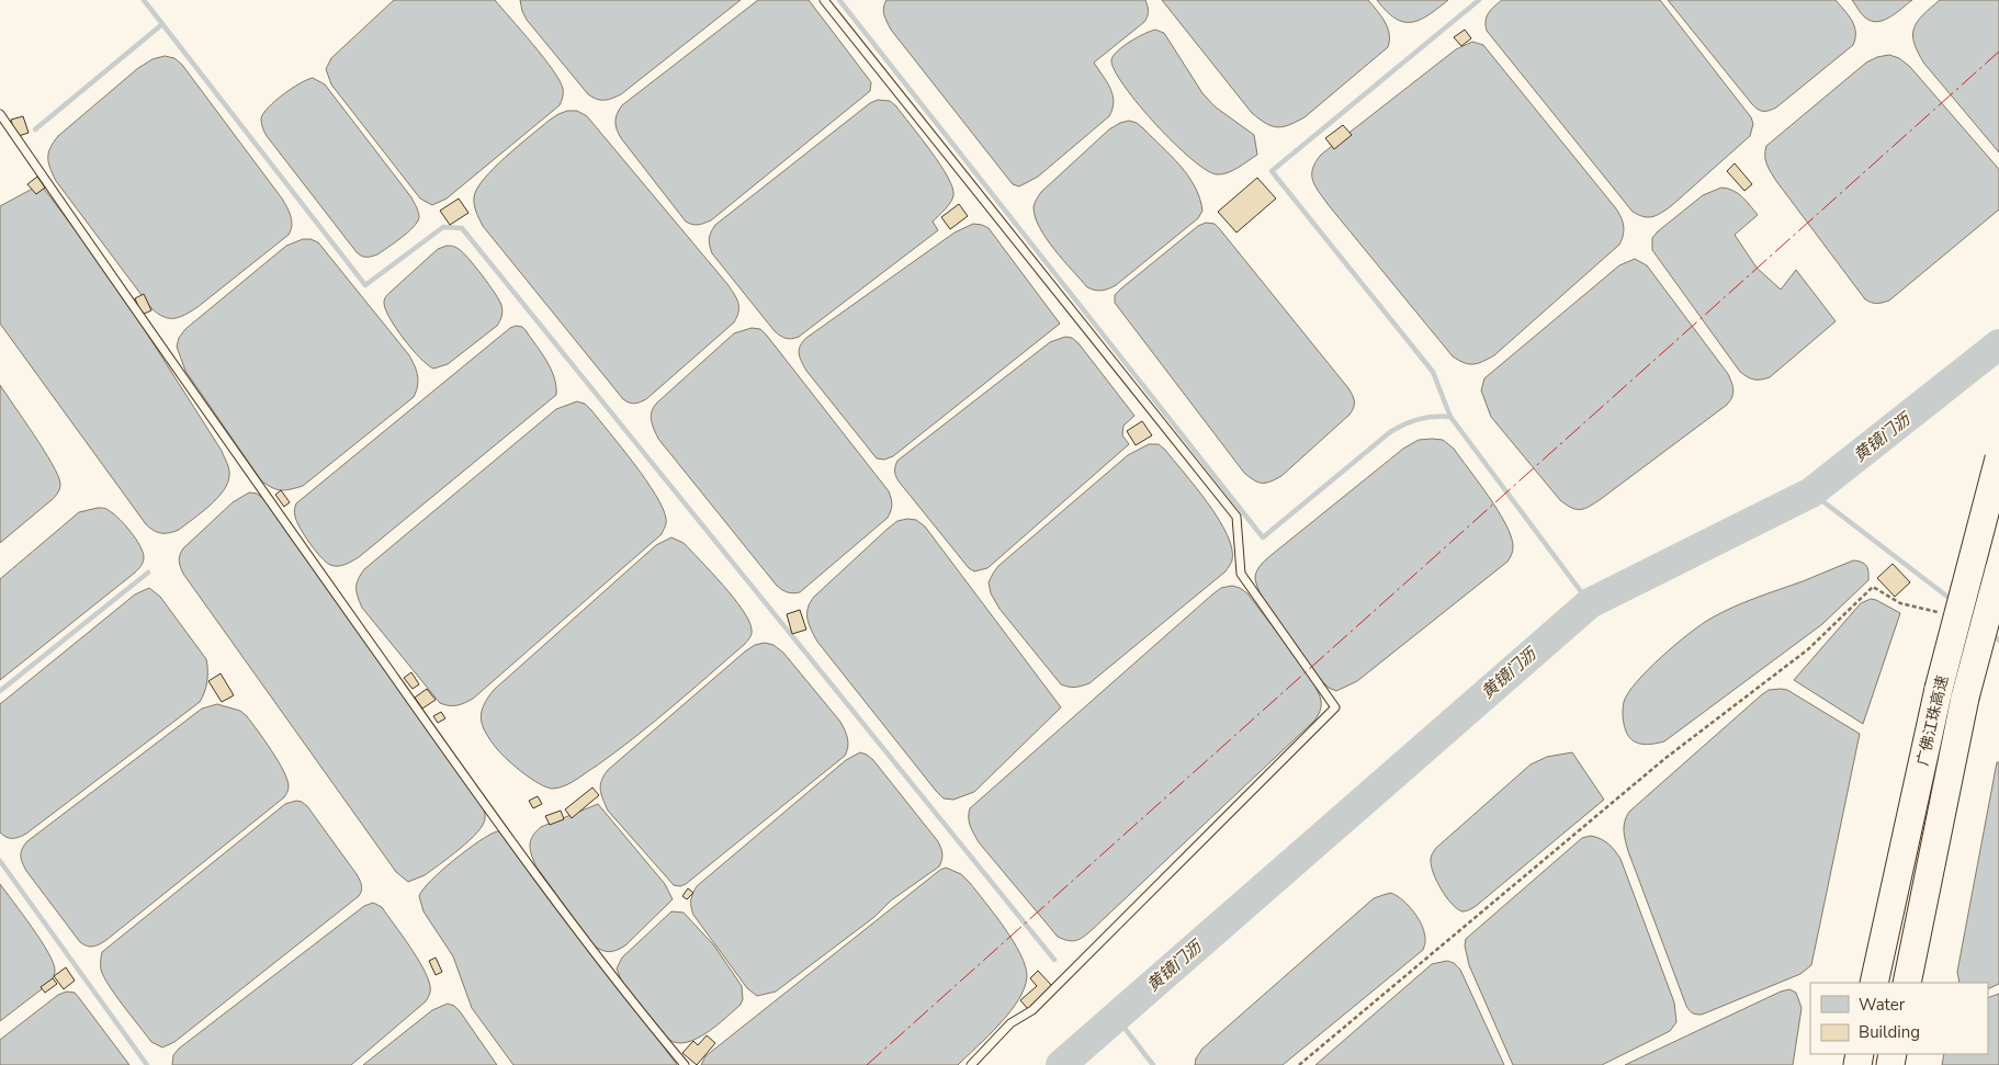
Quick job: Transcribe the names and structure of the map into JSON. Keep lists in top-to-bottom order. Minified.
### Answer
{"streets":{"highway":["广佛江珠高速"]},"water":["黄镜门沥"],"legend":["Water","Building"]}
